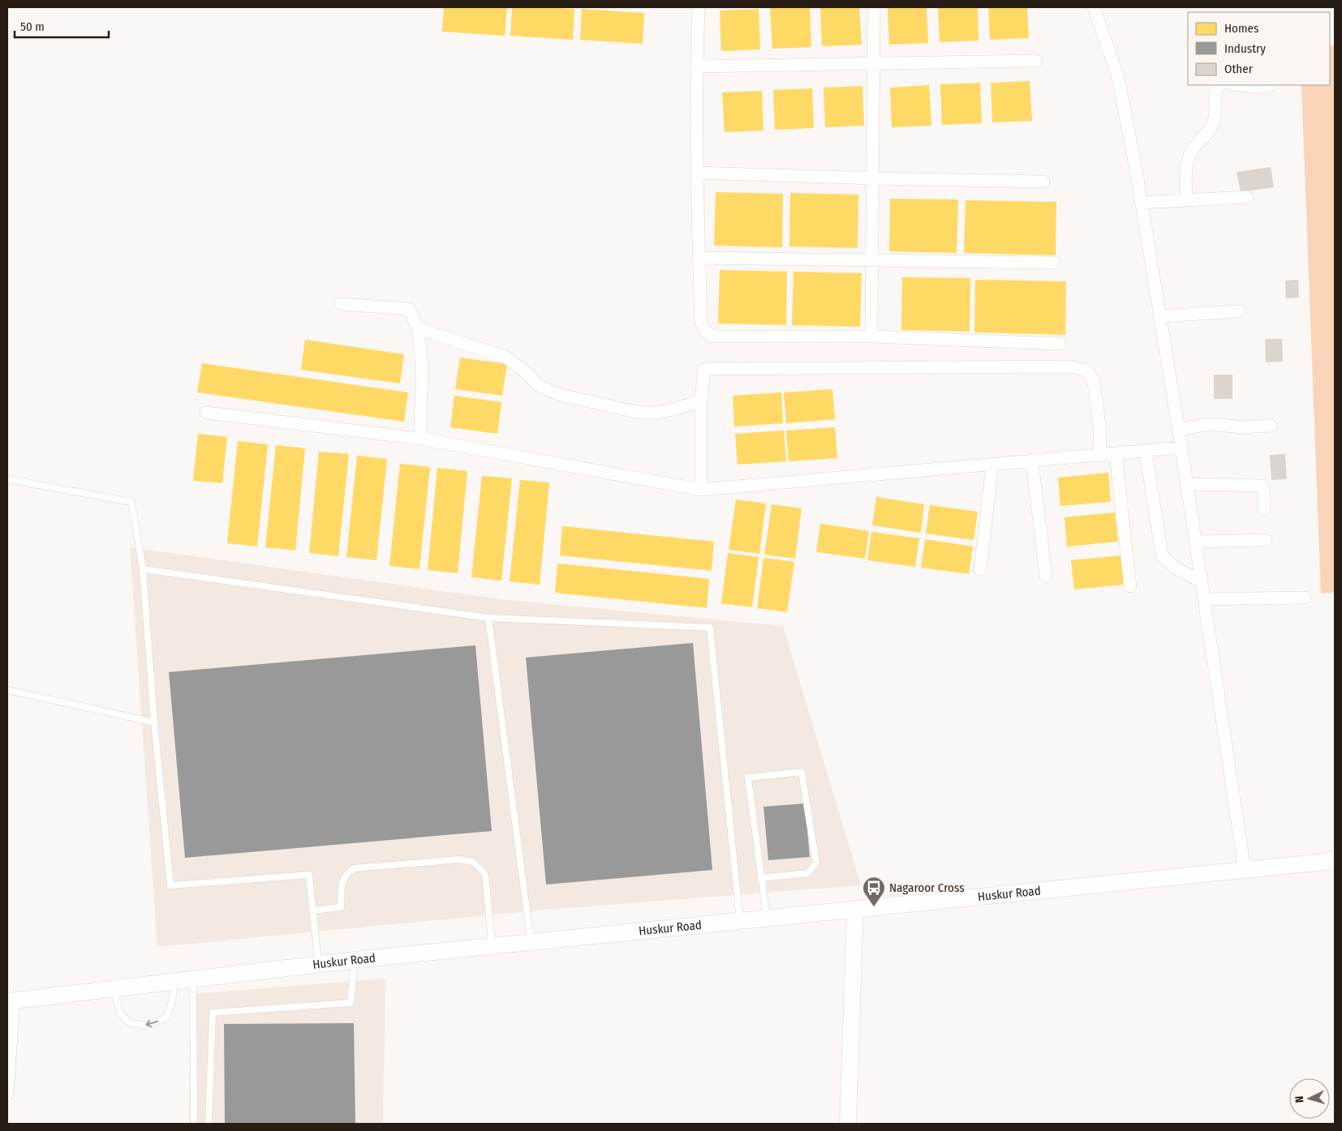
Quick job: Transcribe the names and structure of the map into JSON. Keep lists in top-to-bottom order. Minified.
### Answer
{"streets":{"street":["Huskur Road"]},"places":{"bus stop":["Nagaroor Cross"]},"legend":["Homes","Industry","Other"],"scale_bar":"50 m","north":"left"}
